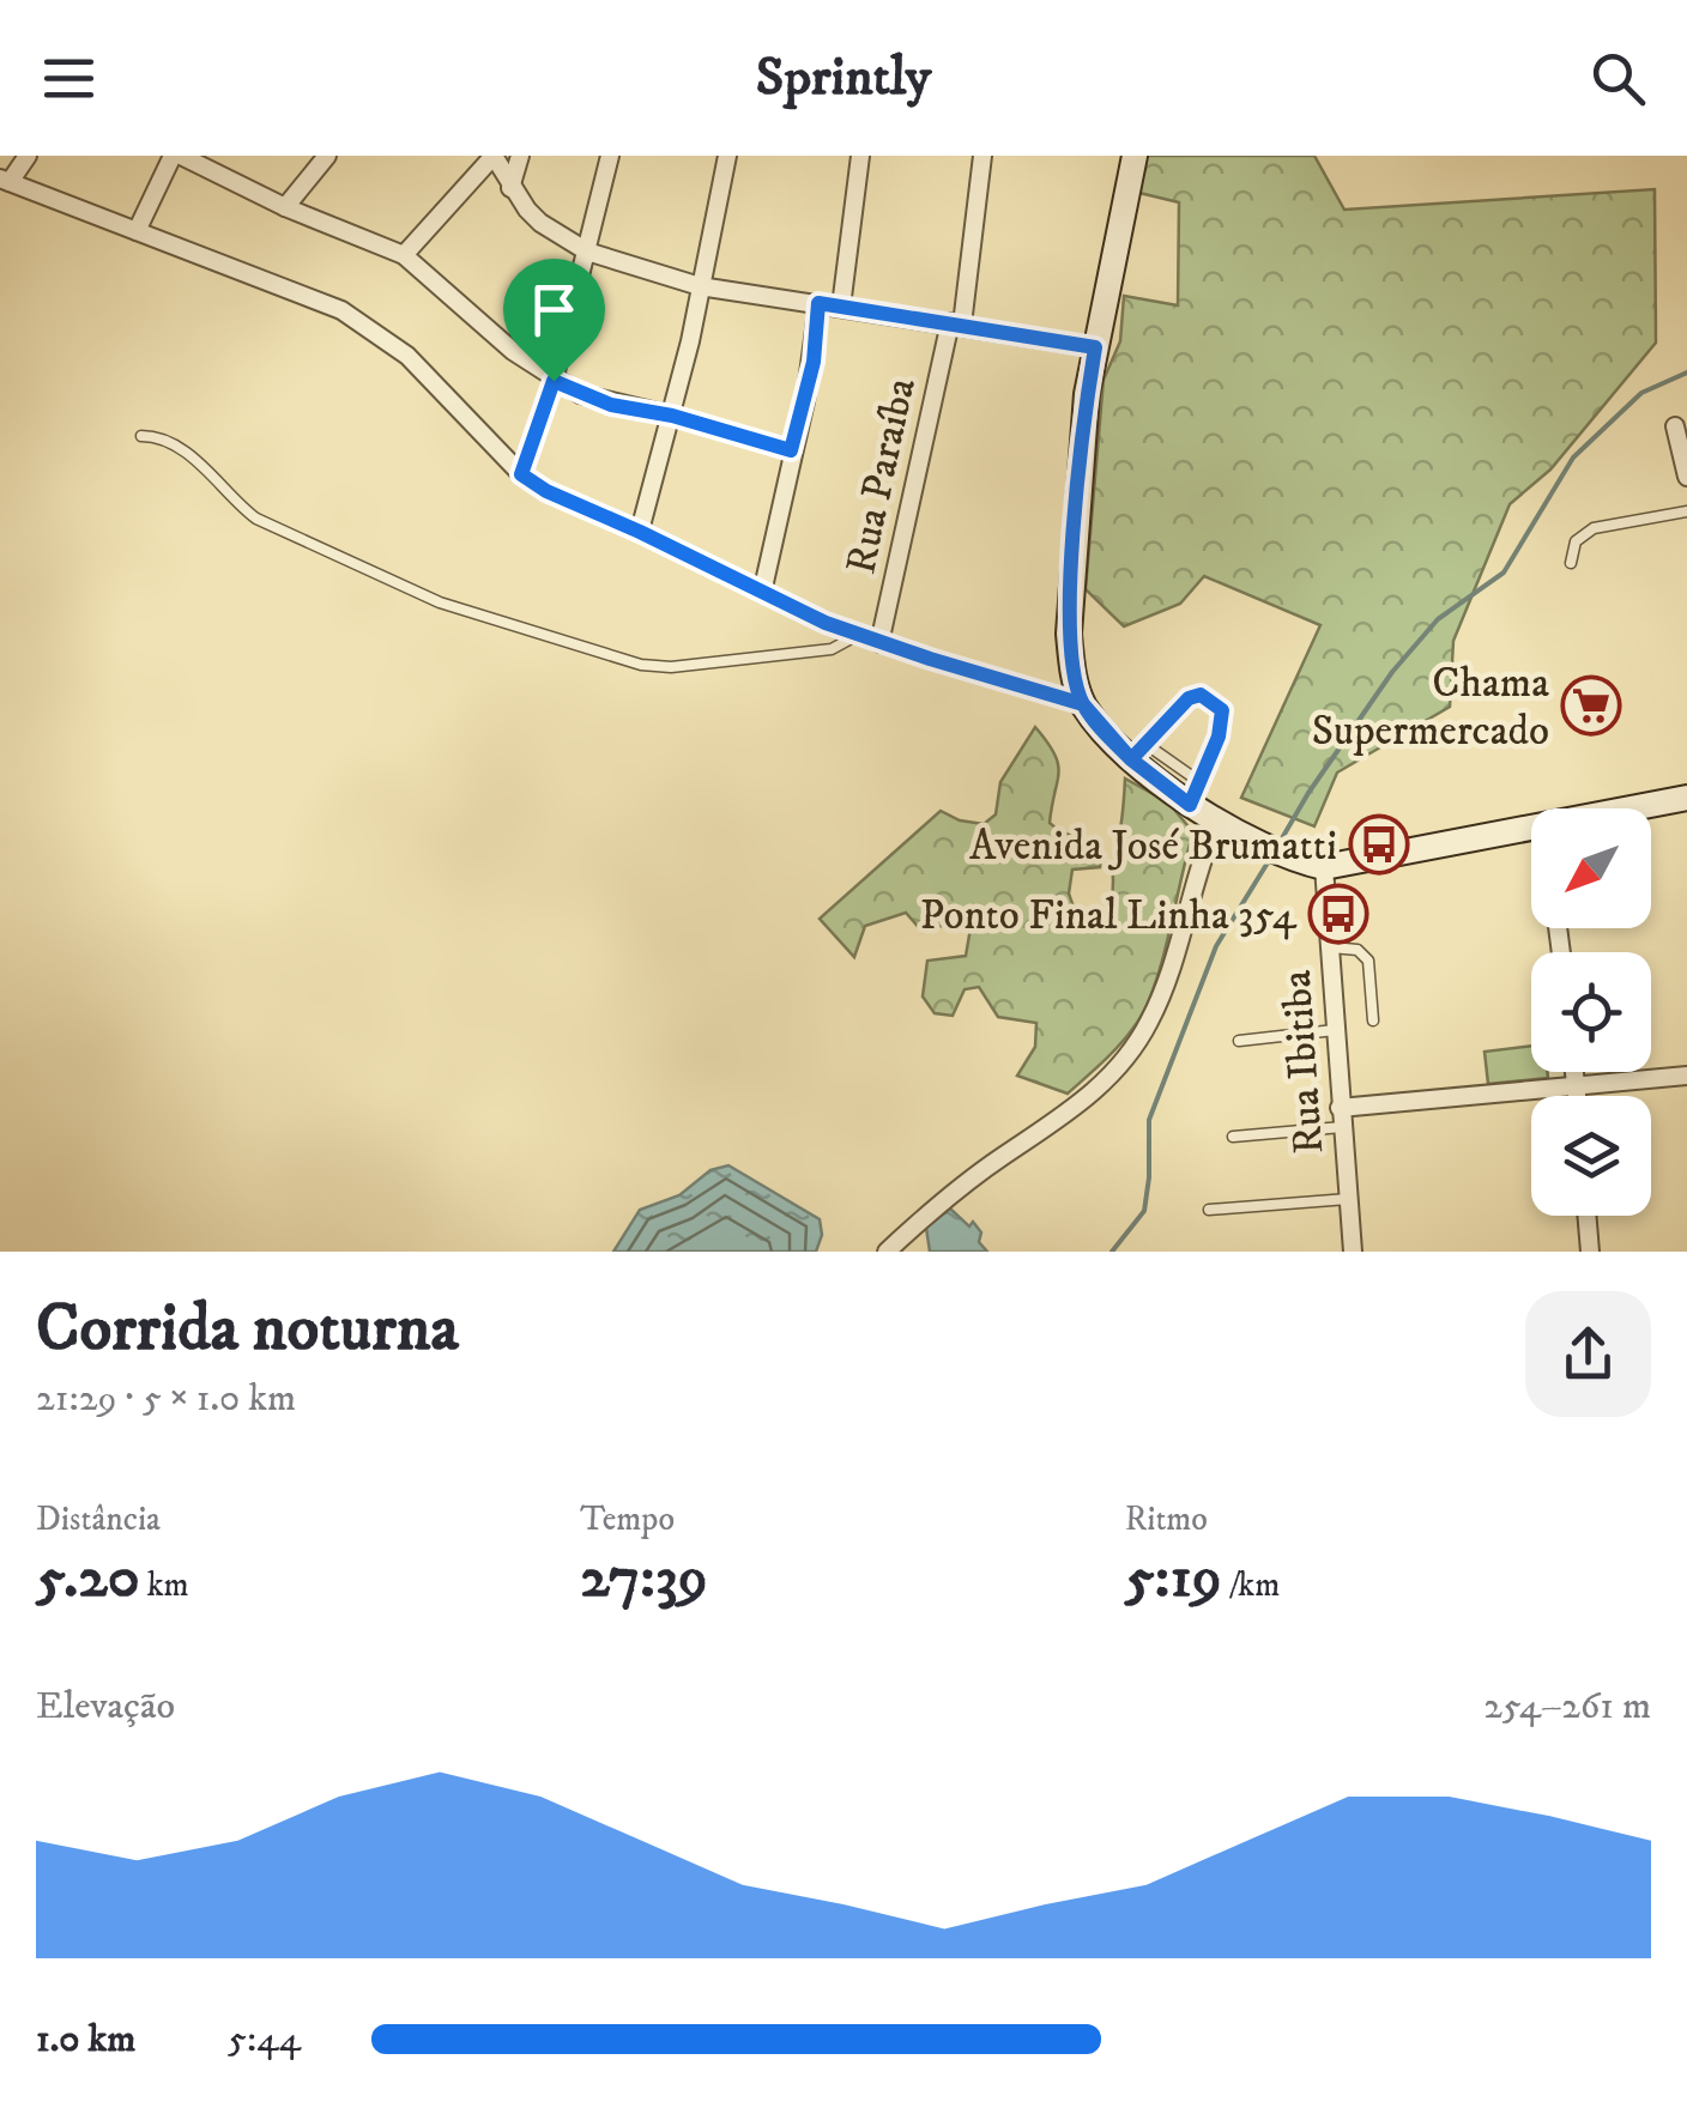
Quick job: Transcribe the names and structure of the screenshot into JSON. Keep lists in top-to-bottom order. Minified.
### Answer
{"streets":{"street":["Rua Paraíba","Rua Ibitiba"]},"places":{"supermarket":["Chama Supermercado"],"bus stop":["Avenida José Brumatti","Ponto Final Linha 354"]},"north":"bottom left","page":{"header":"Sprintly","heading":["Corrida noturna","21:29 · 5 × 1.0 km"],"stats":[["Distância","5.20 km"],["Tempo","27:39"],["Ritmo","5:19 /km"]],"chart":["Elevação","254–261 m"],"list":[{"name":"1.0 km","note":"5:44"}]}}
